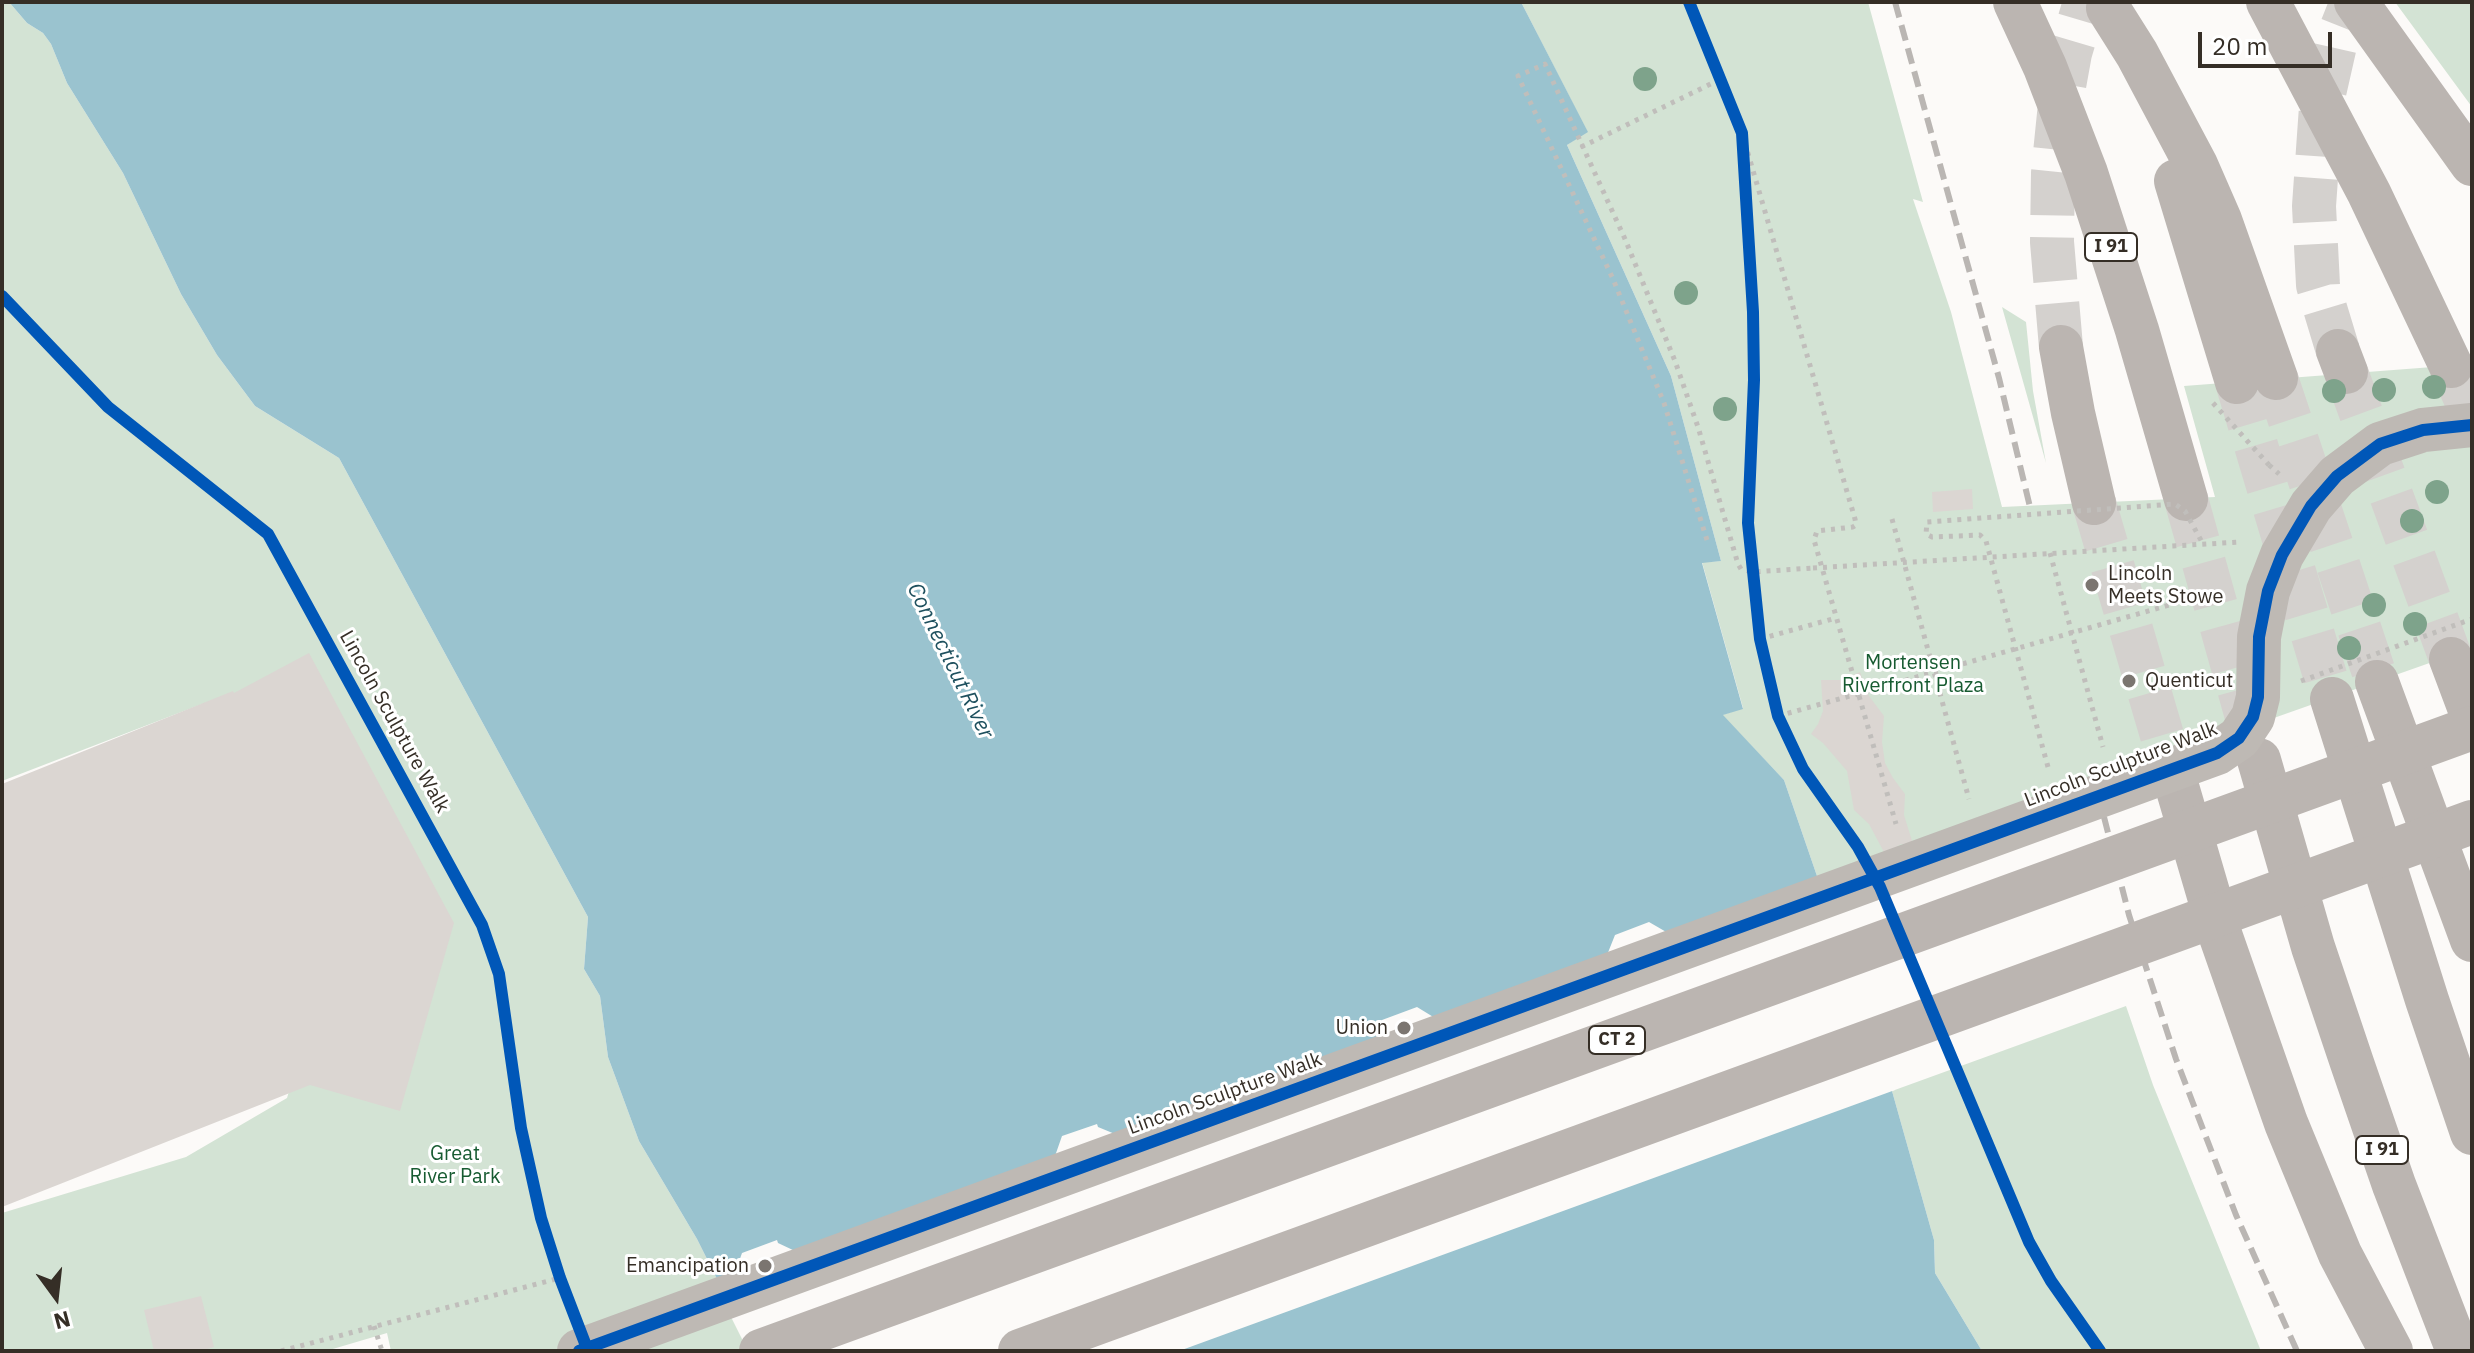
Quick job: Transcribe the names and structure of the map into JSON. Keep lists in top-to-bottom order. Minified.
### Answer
{"streets":{"highway":["I 91","CT 2"],"street":["Lincoln Sculpture Walk"]},"water":["Connecticut River"],"parks":["Mortensen Riverfront Plaza","Great River Park"],"places":["Lincoln Meets Stowe","Quenticut","Union","Emancipation"],"scale_bar":"20 m","north":"bottom"}
